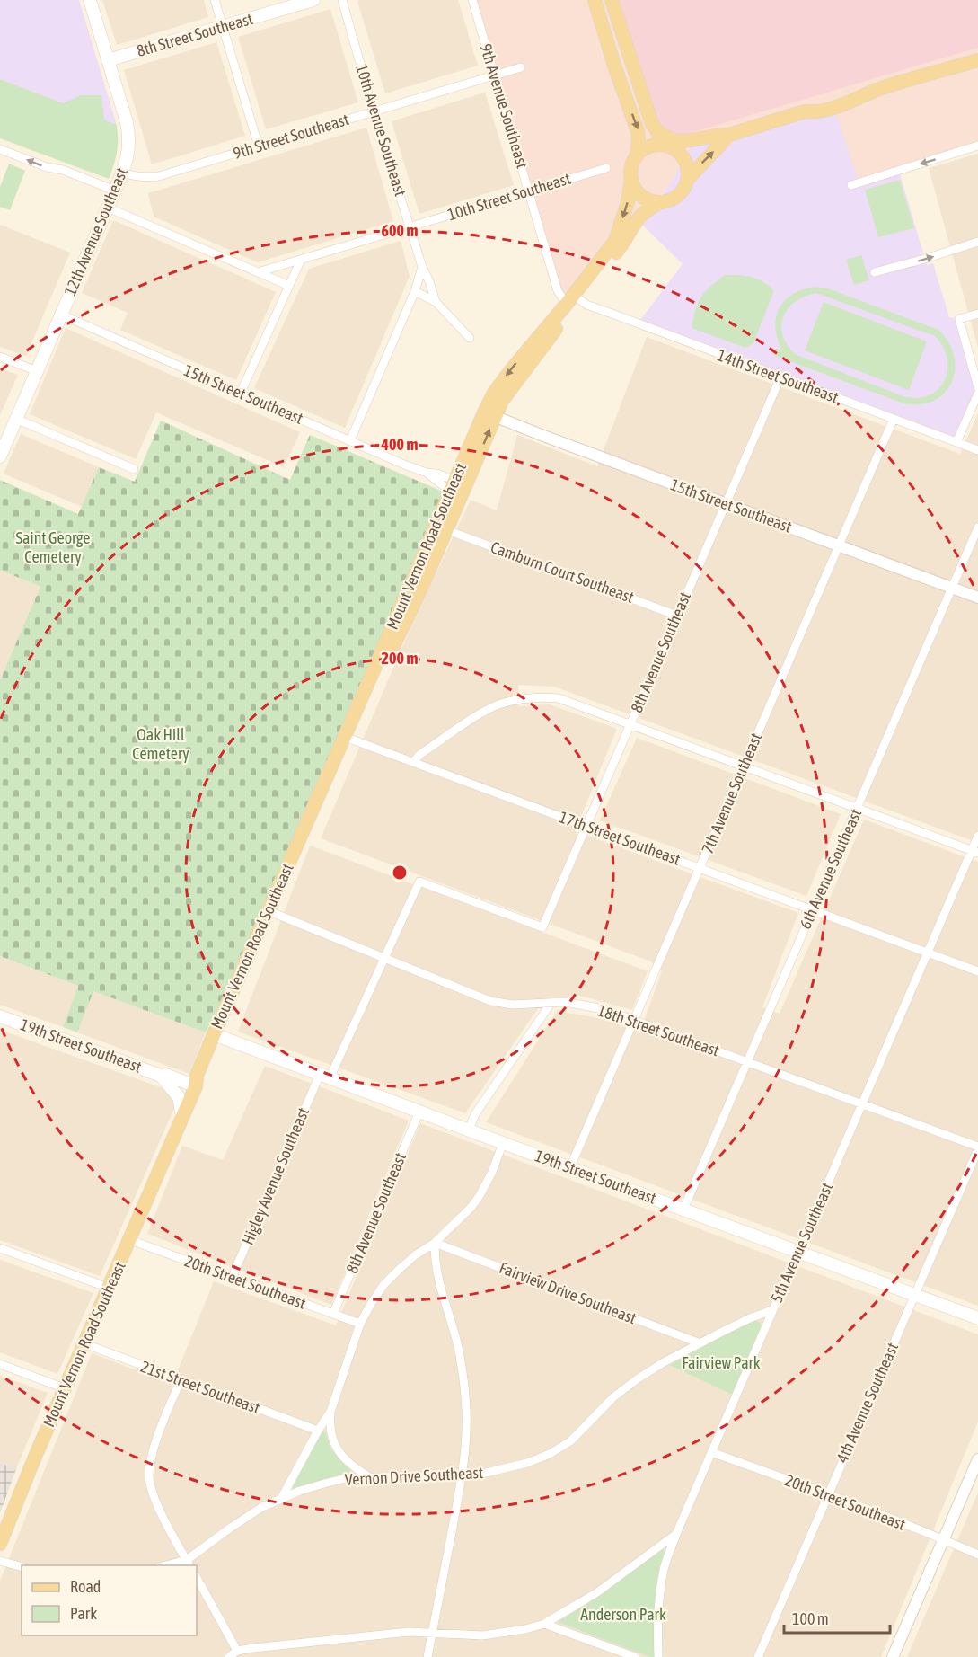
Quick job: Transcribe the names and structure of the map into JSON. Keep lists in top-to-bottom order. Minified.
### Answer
{"streets":{"main road":["8th Street Southeast","12th Avenue Southeast","Mount Vernon Road Southeast","19th Street Southeast"],"street":["9th Avenue Southeast","10th Avenue Southeast","9th Street Southeast","10th Street Southeast","14th Street Southeast","15th Street Southeast","Camburn Court Southeast","8th Avenue Southeast","7th Avenue Southeast","17th Street Southeast","6th Avenue Southeast","18th Street Southeast","Higley Avenue Southeast","5th Avenue Southeast","20th Street Southeast","Fairview Drive Southeast","21st Street Southeast","4th Avenue Southeast","Vernon Drive Southeast"]},"crossings":[["8th Street Southeast","12th Avenue Southeast"],["9th Avenue Southeast","9th Street Southeast"],["9th Avenue Southeast","10th Street Southeast"],["9th Avenue Southeast","14th Street Southeast"],["9th Avenue Southeast","Mount Vernon Road Southeast"],["10th Avenue Southeast","9th Street Southeast"],["10th Avenue Southeast","10th Street Southeast"],["9th Street Southeast","12th Avenue Southeast"],["12th Avenue Southeast","15th Street Southeast"],["14th Street Southeast","Mount Vernon Road Southeast"],["14th Street Southeast","8th Avenue Southeast"],["14th Street Southeast","7th Avenue Southeast"],["15th Street Southeast","Mount Vernon Road Southeast"],["15th Street Southeast","8th Avenue Southeast"],["15th Street Southeast","7th Avenue Southeast"],["15th Street Southeast","6th Avenue Southeast"],["Mount Vernon Road Southeast","Camburn Court Southeast"],["Mount Vernon Road Southeast","17th Street Southeast"],["Mount Vernon Road Southeast","18th Street Southeast"],["Mount Vernon Road Southeast","19th Street Southeast"],["Mount Vernon Road Southeast","20th Street Southeast"],["Mount Vernon Road Southeast","21st Street Southeast"],["Camburn Court Southeast","8th Avenue Southeast"],["8th Avenue Southeast","17th Street Southeast"],["8th Avenue Southeast","19th Street Southeast"],["8th Avenue Southeast","Higley Avenue Southeast"],["8th Avenue Southeast","20th Street Southeast"],["7th Avenue Southeast","17th Street Southeast"],["7th Avenue Southeast","18th Street Southeast"],["7th Avenue Southeast","19th Street Southeast"],["17th Street Southeast","6th Avenue Southeast"],["17th Street Southeast","5th Avenue Southeast"],["6th Avenue Southeast","18th Street Southeast"],["6th Avenue Southeast","19th Street Southeast"],["18th Street Southeast","Higley Avenue Southeast"],["18th Street Southeast","5th Avenue Southeast"],["18th Street Southeast","4th Avenue Southeast"],["19th Street Southeast","Higley Avenue Southeast"],["19th Street Southeast","5th Avenue Southeast"],["19th Street Southeast","4th Avenue Southeast"],["Higley Avenue Southeast","20th Street Southeast"],["5th Avenue Southeast","20th Street Southeast"],["5th Avenue Southeast","Vernon Drive Southeast"],["20th Street Southeast","4th Avenue Southeast"],["Fairview Drive Southeast","Vernon Drive Southeast"]],"parks":["Saint George Cemetery","Oak Hill Cemetery","Fairview Park","Anderson Park"],"legend":["Road","Park"],"scale_bar":"100 m","rings":["600 m","400 m","200 m"]}
